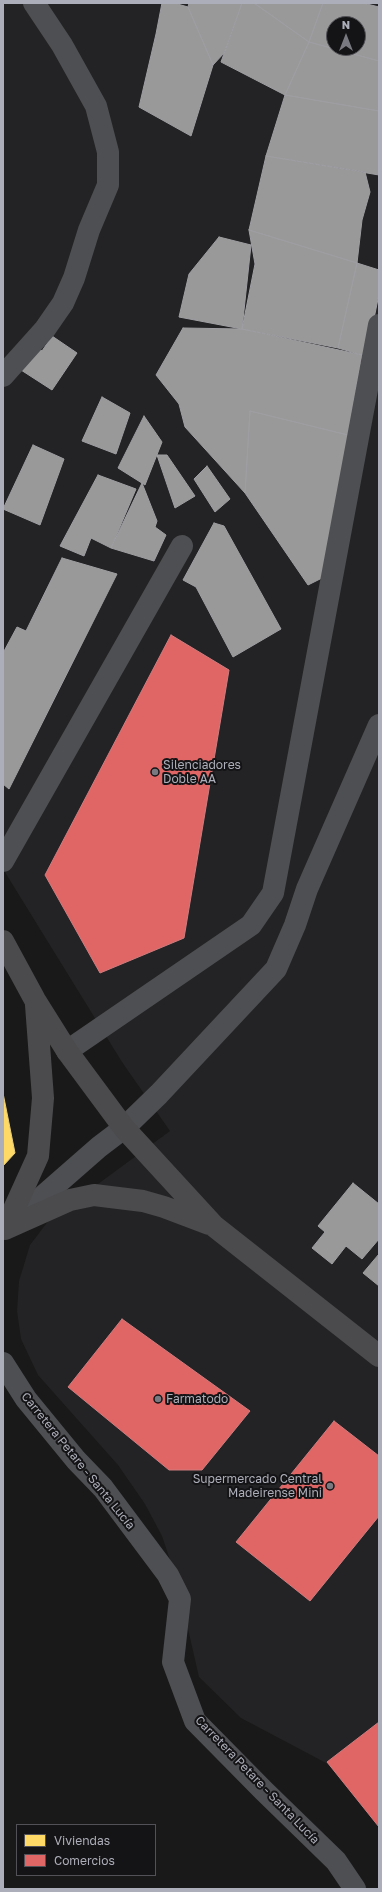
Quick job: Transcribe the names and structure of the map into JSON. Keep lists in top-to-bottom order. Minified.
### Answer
{"streets":{"street":["Carretera Petare - Santa Lucía"]},"places":["Silenciadores Doble AA","Farmatodo","Supermercado Central Madeirense Mini"],"legend":["Viviendas","Comercios"],"north":"top"}
